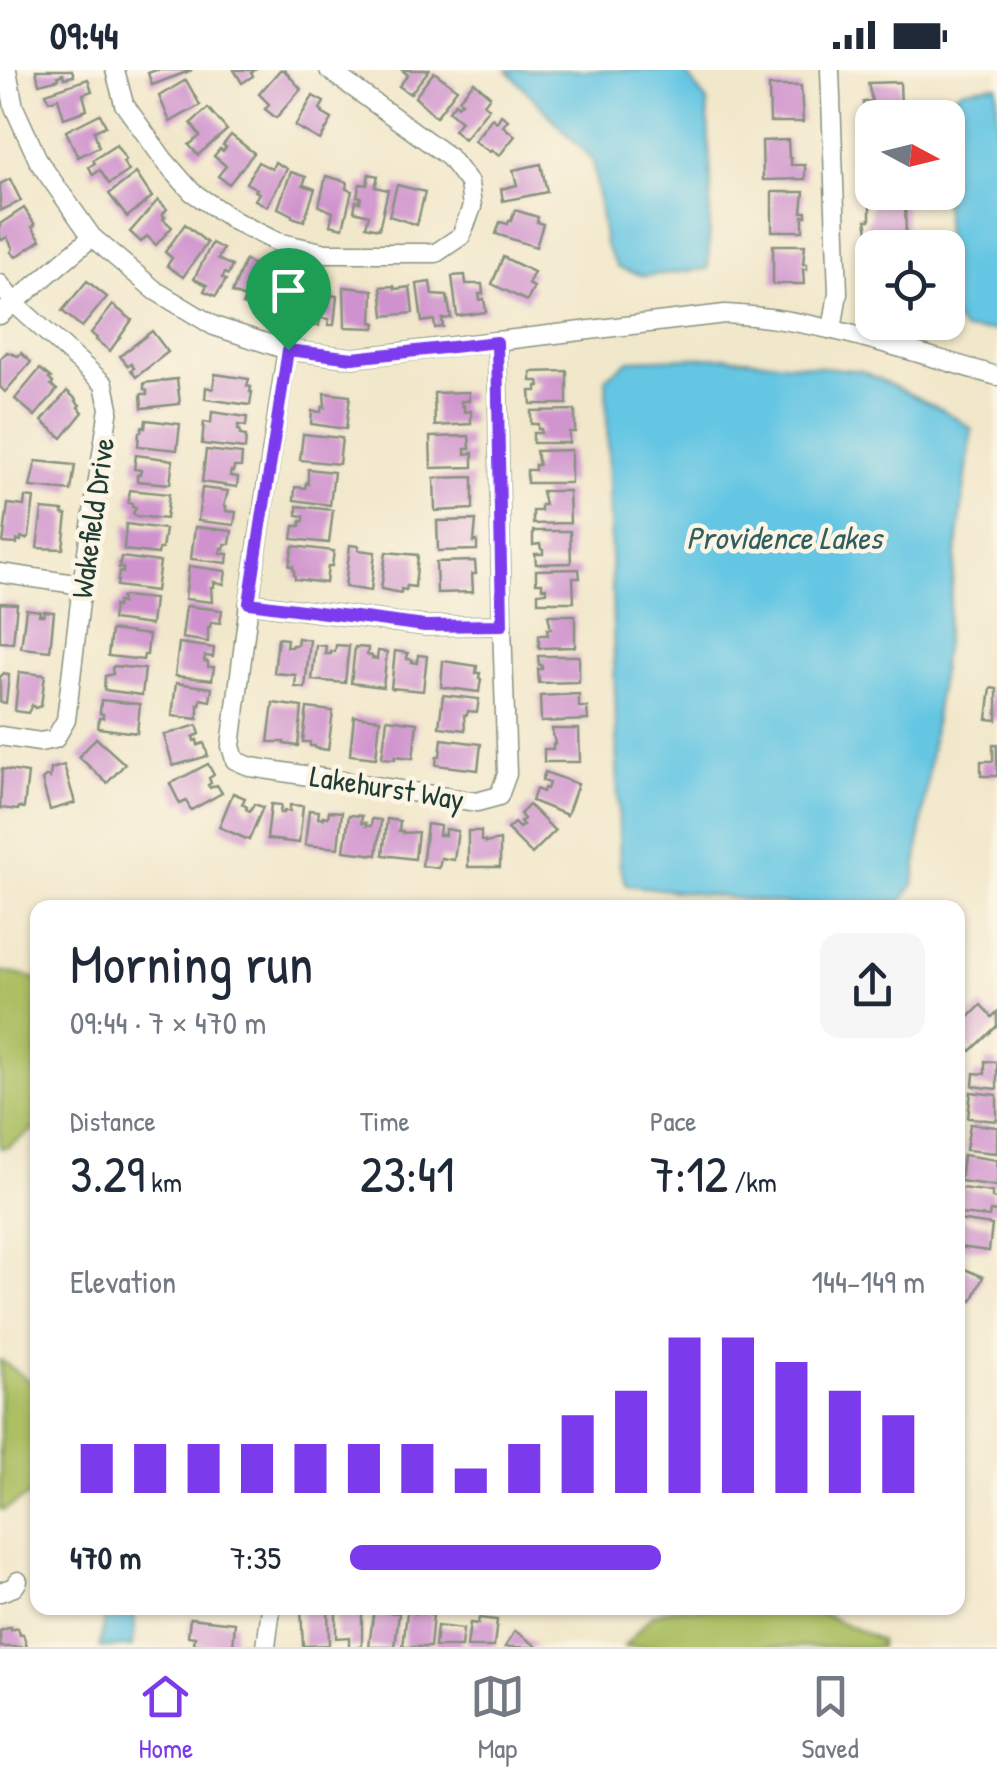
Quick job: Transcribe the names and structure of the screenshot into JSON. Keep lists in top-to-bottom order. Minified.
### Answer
{"streets":{"street":["Wakefield Drive","Lakehurst Way"]},"water":["Providence Lakes"],"north":"right","page":{"status":"09:44","heading":["Morning run","09:44 · 7 × 470 m"],"stats":[["Distance","3.29 km"],["Time","23:41"],["Pace","7:12 /km"]],"chart":["Elevation","144–149 m"],"list":[{"name":"470 m","note":"7:35"}],"tabs":["Home","Map","Saved"]}}
